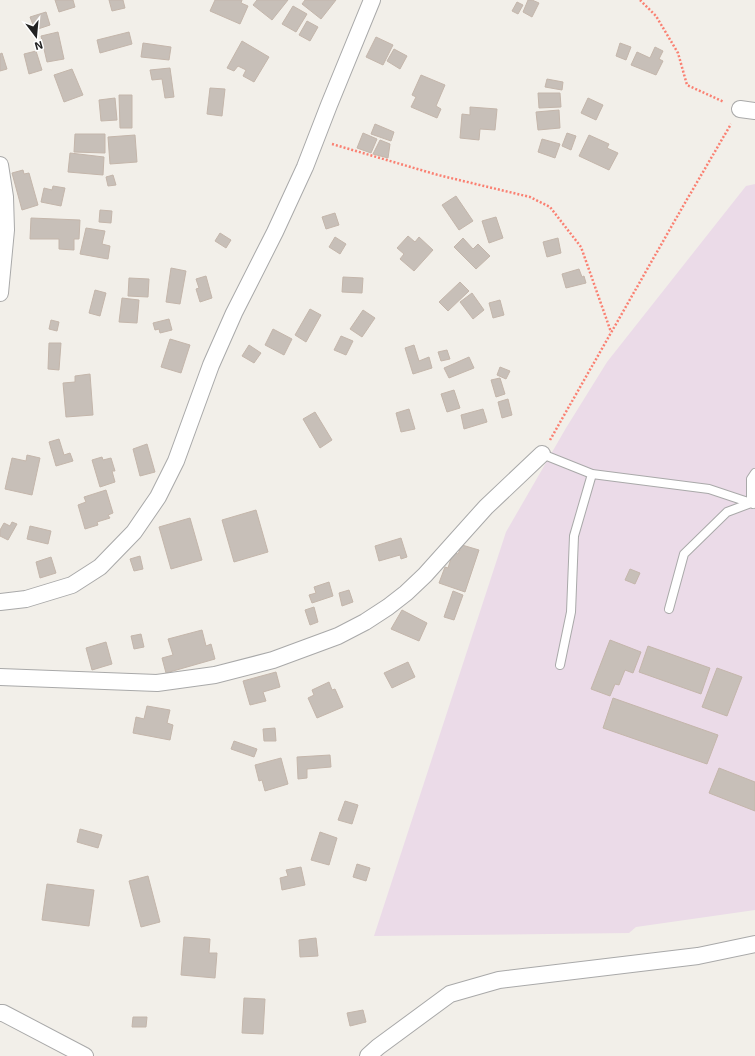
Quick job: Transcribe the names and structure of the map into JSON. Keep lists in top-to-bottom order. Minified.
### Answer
{"north":"bottom"}
